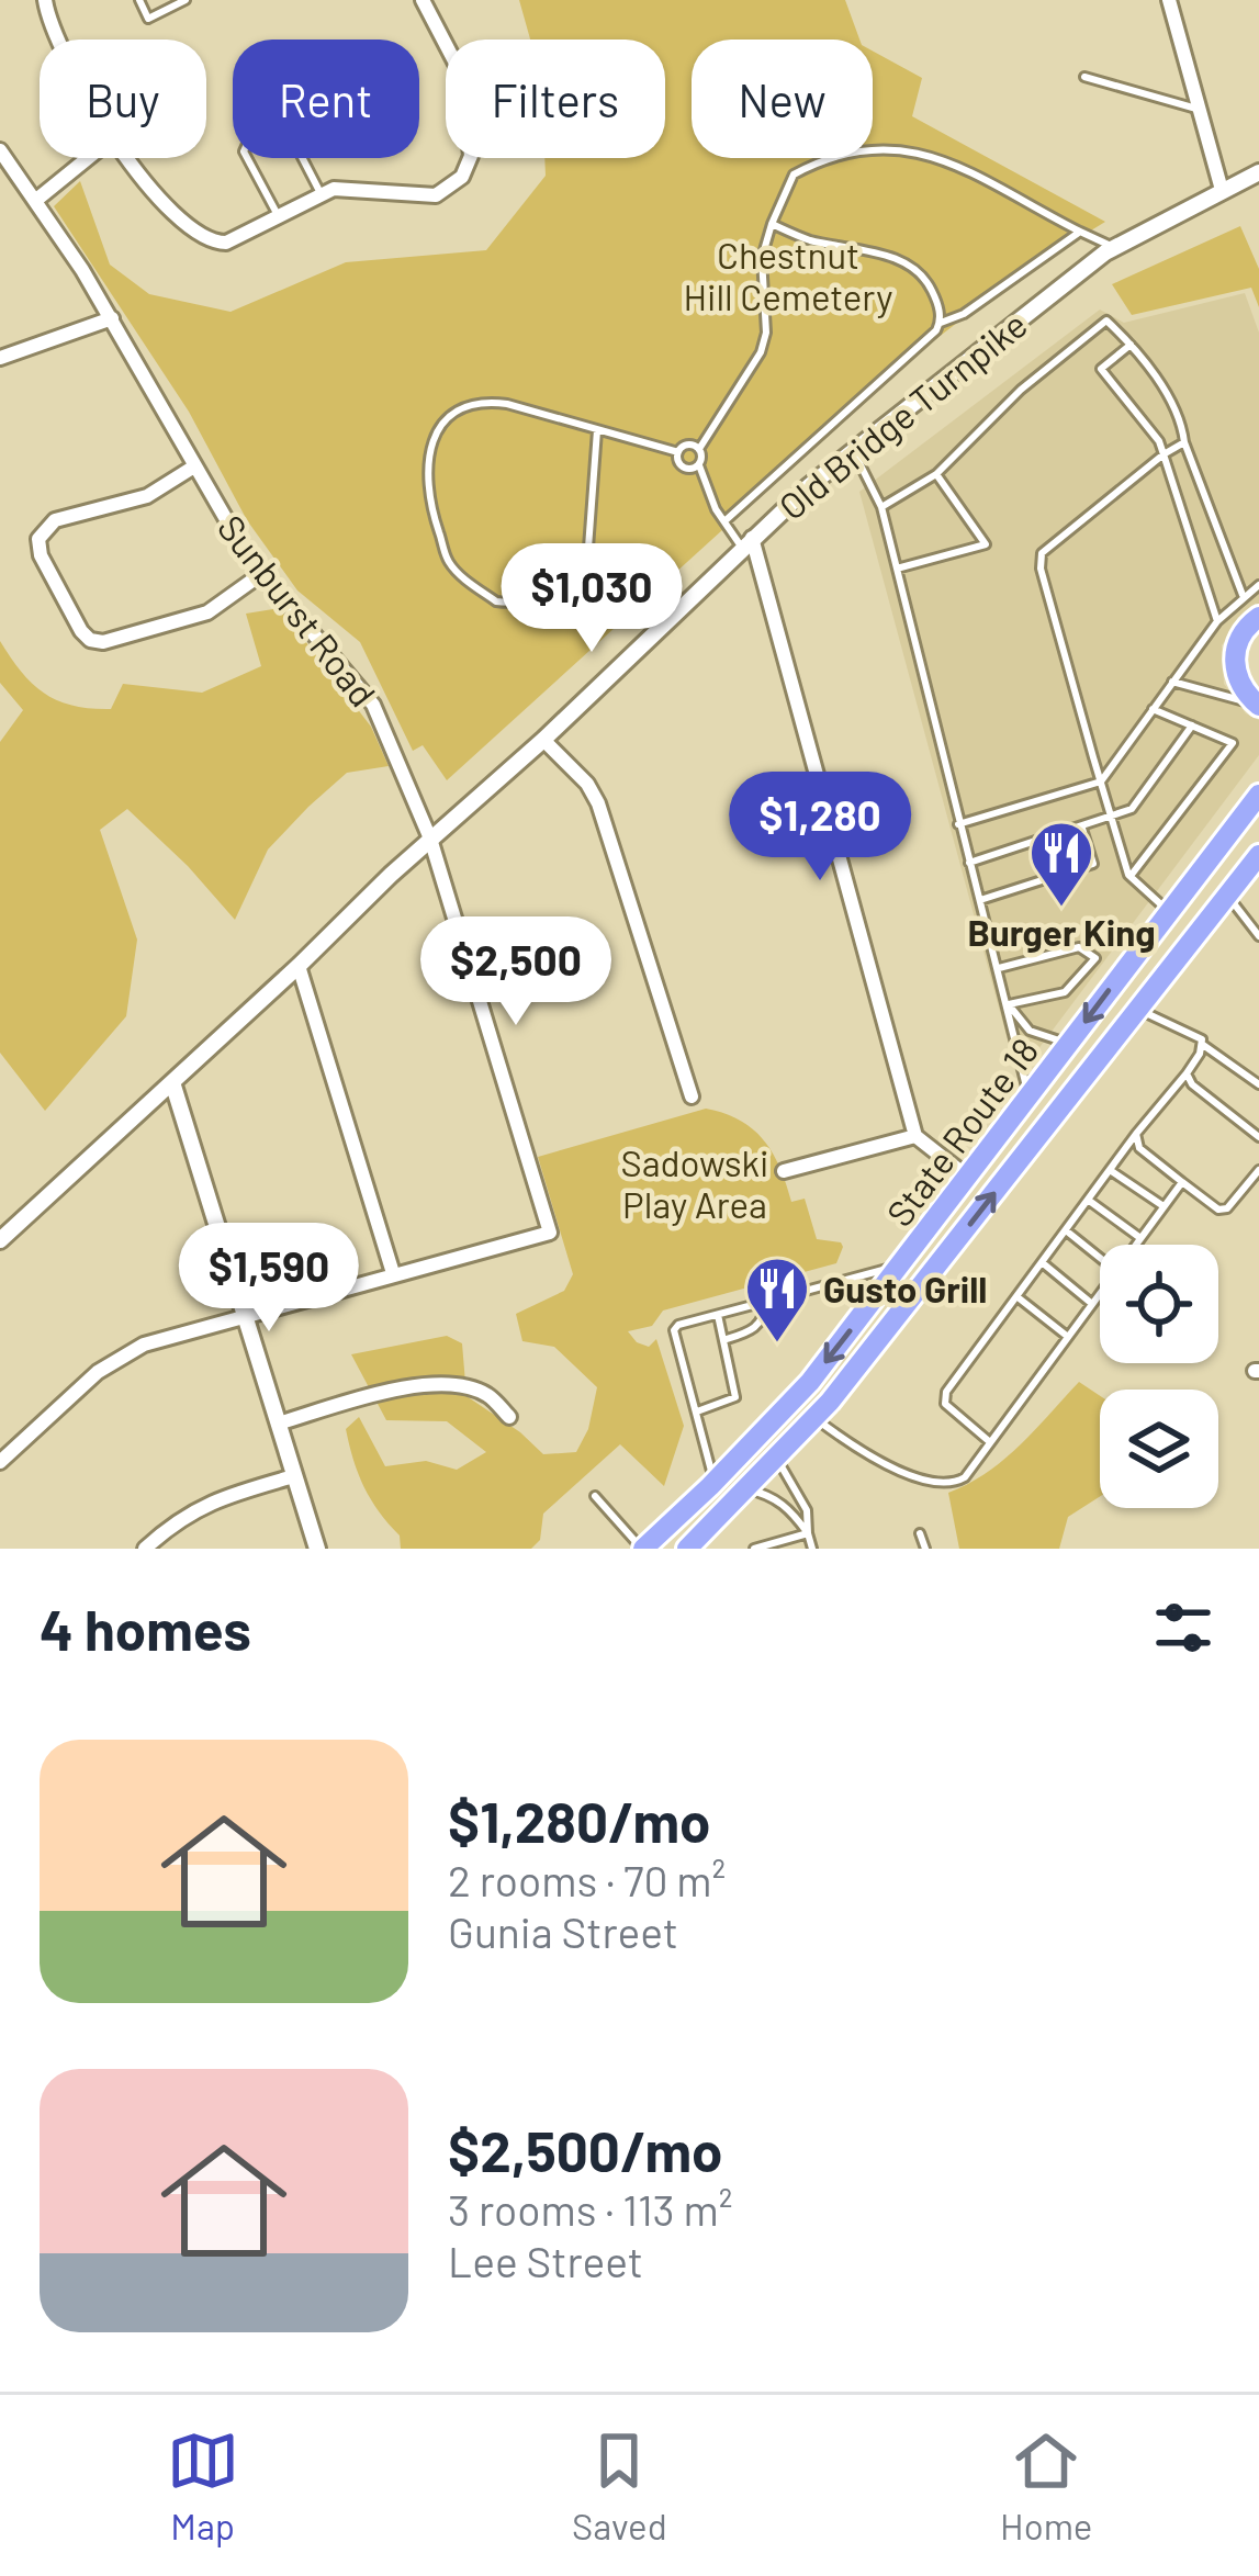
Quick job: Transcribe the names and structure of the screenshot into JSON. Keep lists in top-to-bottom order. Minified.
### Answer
{"streets":{"highway":["State Route 18"],"street":["Old Bridge Turnpike","Sunburst Road"]},"crossings":[["Old Bridge Turnpike","Sunburst Road"]],"parks":["Chestnut Hill Cemetery","Sadowski Play Area"],"places":{"restaurant":["Burger King","Gusto Grill"]},"page":{"chip":["Buy","Rent","Filters","New"],"price":["$1,030","$1,280","$2,500","$1,590"],"heading":"4 homes","list":[{"name":"$1,280/mo","note":"2 rooms · 70 m² · Gunia Street"},{"name":"$2,500/mo","note":"3 rooms · 113 m² · Lee Street"}],"tabs":["Map","Saved","Home"]}}
